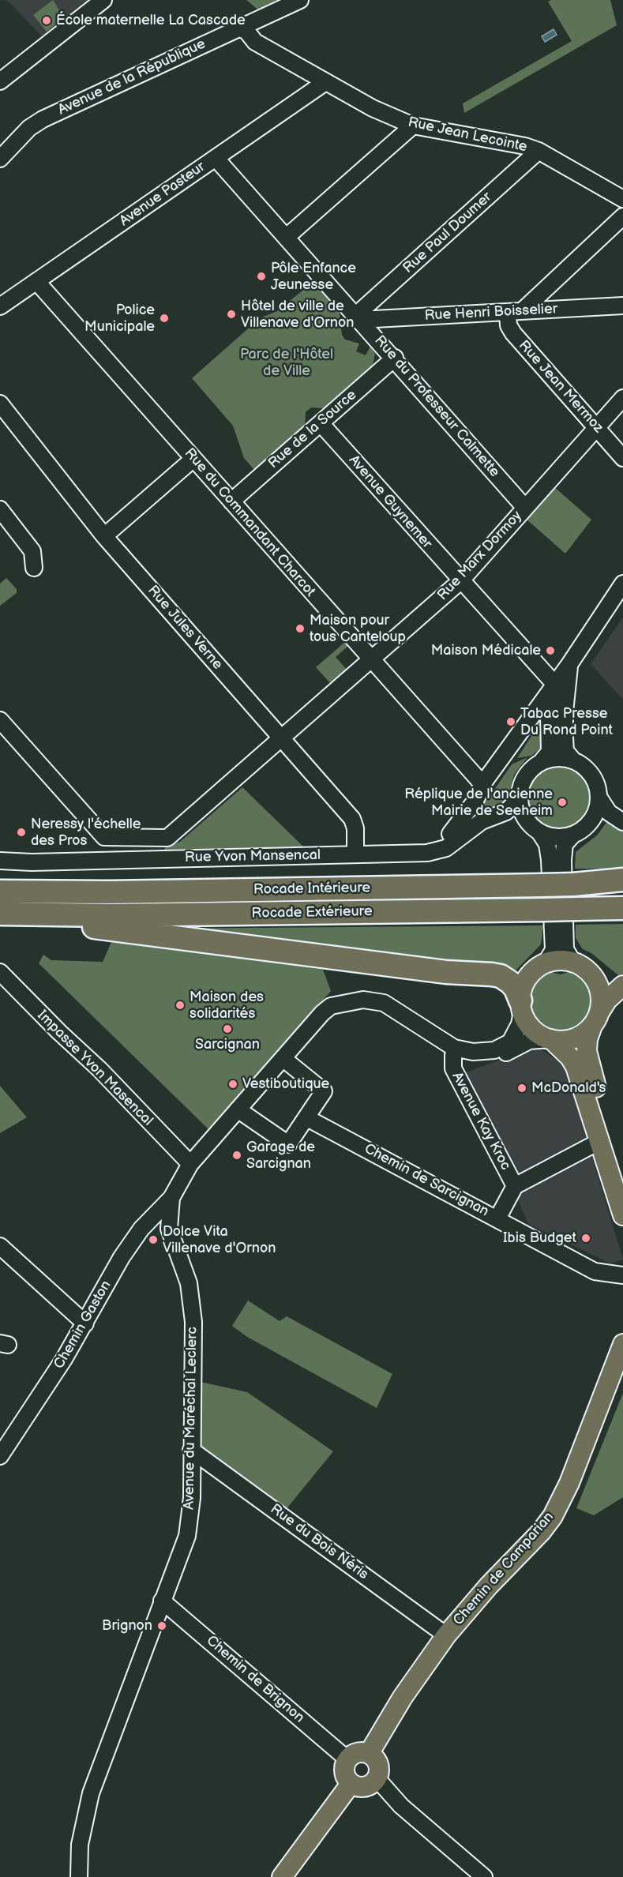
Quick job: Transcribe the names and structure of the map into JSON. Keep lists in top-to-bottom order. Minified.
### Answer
{"streets":{"highway":["Rocade Intérieure","Rocade Extérieure"],"main road":["Chemin de Camparian"],"street":["Avenue de la République","Rue Jean Lecointe","Avenue Pasteur","Rue Paul Doumer","Rue Henri Boisselier","Rue Jean Mermoz","Rue du Professeur Calmette","Rue de la Source","Avenue Guynemer","Rue du Commandant Charcot","Rue Marx Dormoy","Rue Jules Verne","Rue Yvon Mansencal","Impasse Yvon Masencal","Avenue Kay Kroc","Chemin de Sarcignan","Chemin Gaston","Avenue du Maréchal Leclerc","Rue du Bois Néris","Chemin de Brignon"]},"crossings":[["Avenue de la République","Rue Jean Lecointe"],["Rue Jean Lecointe","Avenue Pasteur"],["Rue Jean Lecointe","Rue Paul Doumer"],["Avenue Pasteur","Rue du Professeur Calmette"],["Avenue Pasteur","Rue du Commandant Charcot"],["Rue Paul Doumer","Rue Henri Boisselier"],["Rue Paul Doumer","Rue du Professeur Calmette"],["Rue Henri Boisselier","Rue Jean Mermoz"],["Rue Henri Boisselier","Rue du Professeur Calmette"],["Rue Jean Mermoz","Rue Marx Dormoy"],["Rue du Professeur Calmette","Rue de la Source"],["Rue du Professeur Calmette","Rue Marx Dormoy"],["Rue de la Source","Avenue Guynemer"],["Rue de la Source","Rue du Commandant Charcot"],["Avenue Guynemer","Rue Marx Dormoy"],["Rue du Commandant Charcot","Rue Marx Dormoy"],["Rue Marx Dormoy","Rue Jules Verne"],["Rue Jules Verne","Rue Yvon Mansencal"],["Impasse Yvon Masencal","Avenue du Maréchal Leclerc"],["Avenue Kay Kroc","Avenue du Maréchal Leclerc"],["Chemin Gaston","Avenue du Maréchal Leclerc"],["Avenue du Maréchal Leclerc","Rue du Bois Néris"],["Avenue du Maréchal Leclerc","Chemin de Brignon"],["Rue du Bois Néris","Chemin de Camparian"],["Chemin de Camparian","Chemin de Brignon"]],"parks":["Parc de l'Hôtel de Ville"],"places":["École maternelle La Cascade","Pôle Enfance Jeunesse","Hôtel de ville de Villenave d'Ornon","Police Municipale","Maison pour tous Canteloup","Maison Médicale","Tabac Presse Du Rond Point","Réplique de l'ancienne Mairie de Seeheim","Neressy l'échelle des Pros","Maison des solidarités","Sarcignan","Vestiboutique","McDonald's","Garage de Sarcignan","Ibis Budget","Dolce Vita Villenave d'Ornon","Brignon"]}
